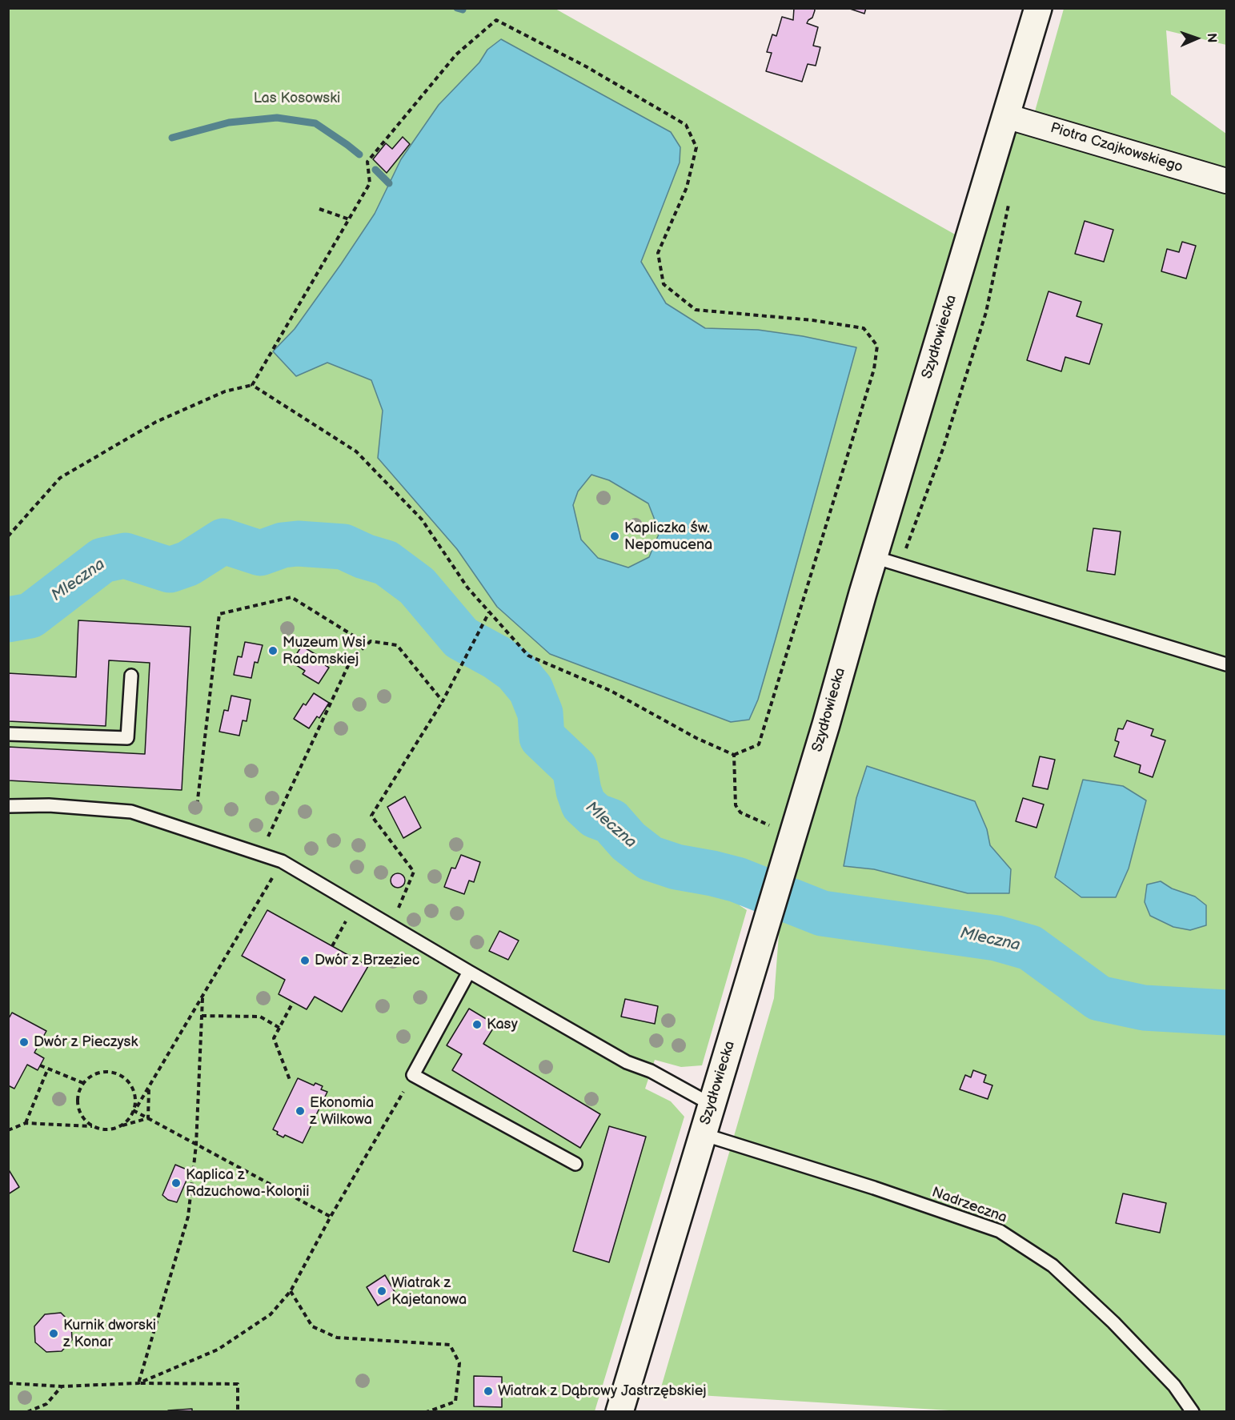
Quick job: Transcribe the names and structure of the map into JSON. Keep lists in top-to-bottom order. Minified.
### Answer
{"streets":{"street":["Piotra Czajkowskiego","Szydłowiecka"],"lane":["Nadrzeczna"]},"crossings":[["Piotra Czajkowskiego","Szydłowiecka"],["Szydłowiecka","Nadrzeczna"]],"water":["Mleczna"],"parks":["Las Kosowski"],"places":["Kapliczka św. Nepomucena","Muzeum Wsi Radomskiej","Dwór z Brzeziec","Kasy","Dwór z Pieczysk","Ekonomia z Wilkowa","Kaplica z Rdzuchowa-Kolonii","Wiatrak z Kajetanowa","Kurnik dworski z Konar","Wiatrak z Dąbrowy Jastrzębskiej"],"north":"right"}
